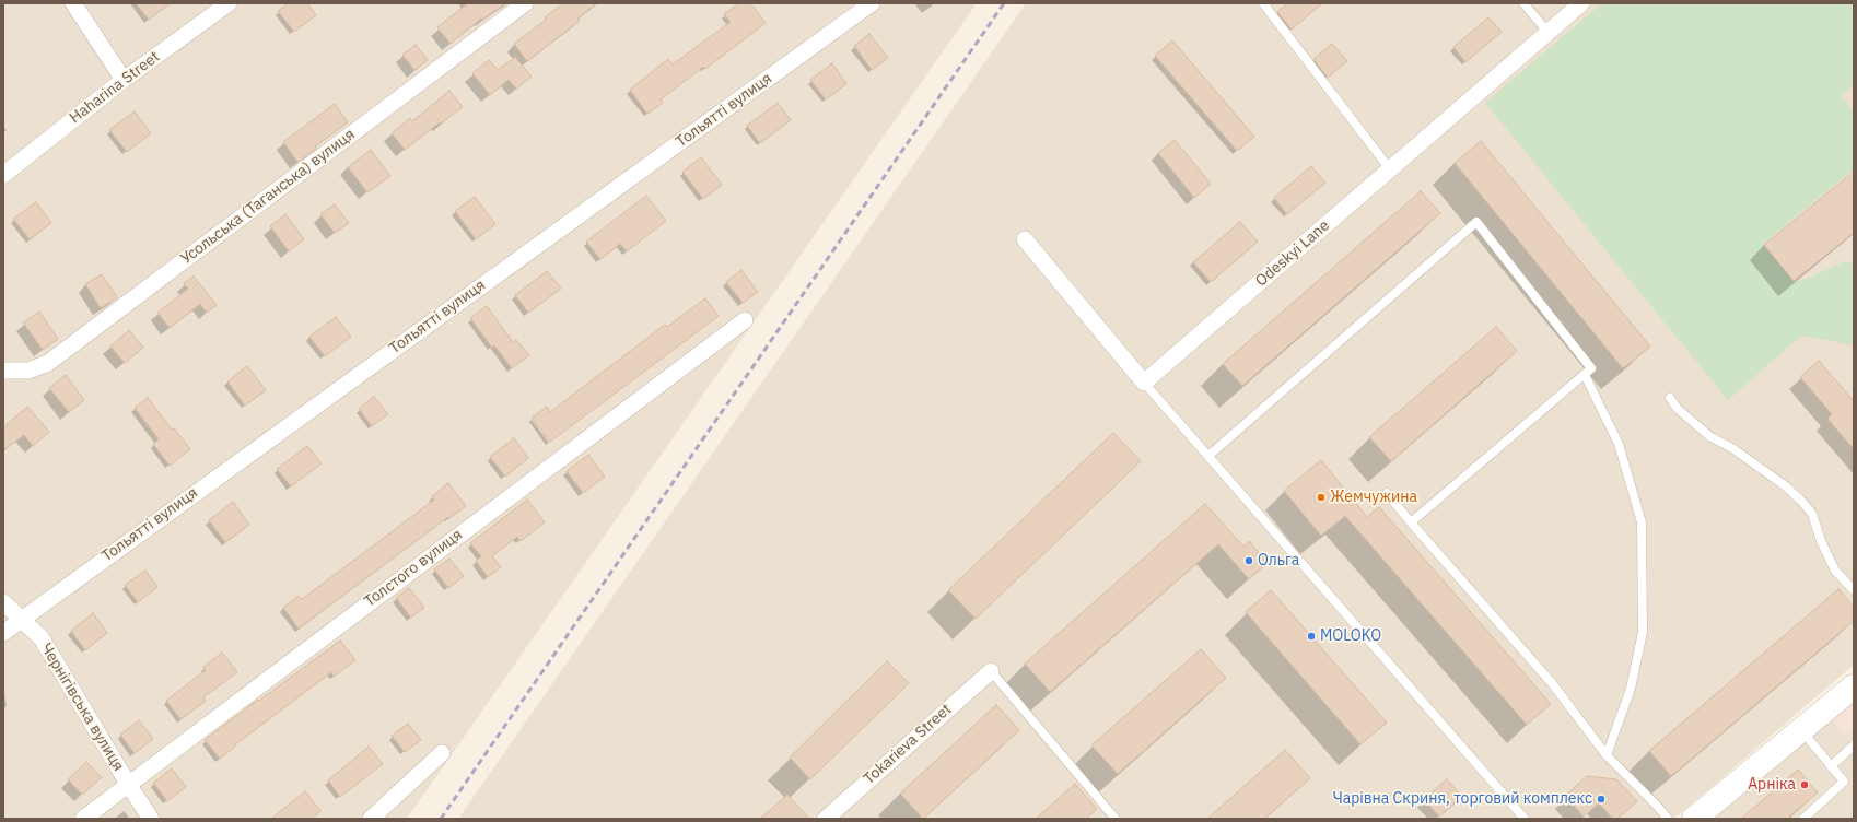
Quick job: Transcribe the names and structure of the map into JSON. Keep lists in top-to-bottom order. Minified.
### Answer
{"streets":{"street":["Haharina Street","Тольятті вулиця","Усольська (Таганська) вулиця","Odeskyi Lane","Толстого вулиця","Чернігівська вулиця","Tokarieva Street"]},"crossings":[["Тольятті вулиця","Чернігівська вулиця"],["Толстого вулиця","Чернігівська вулиця"]],"places":["Жемчужина","Ольга","MOLOKO","Арніка","Чарівна Скриня, торговий комплекс"]}
